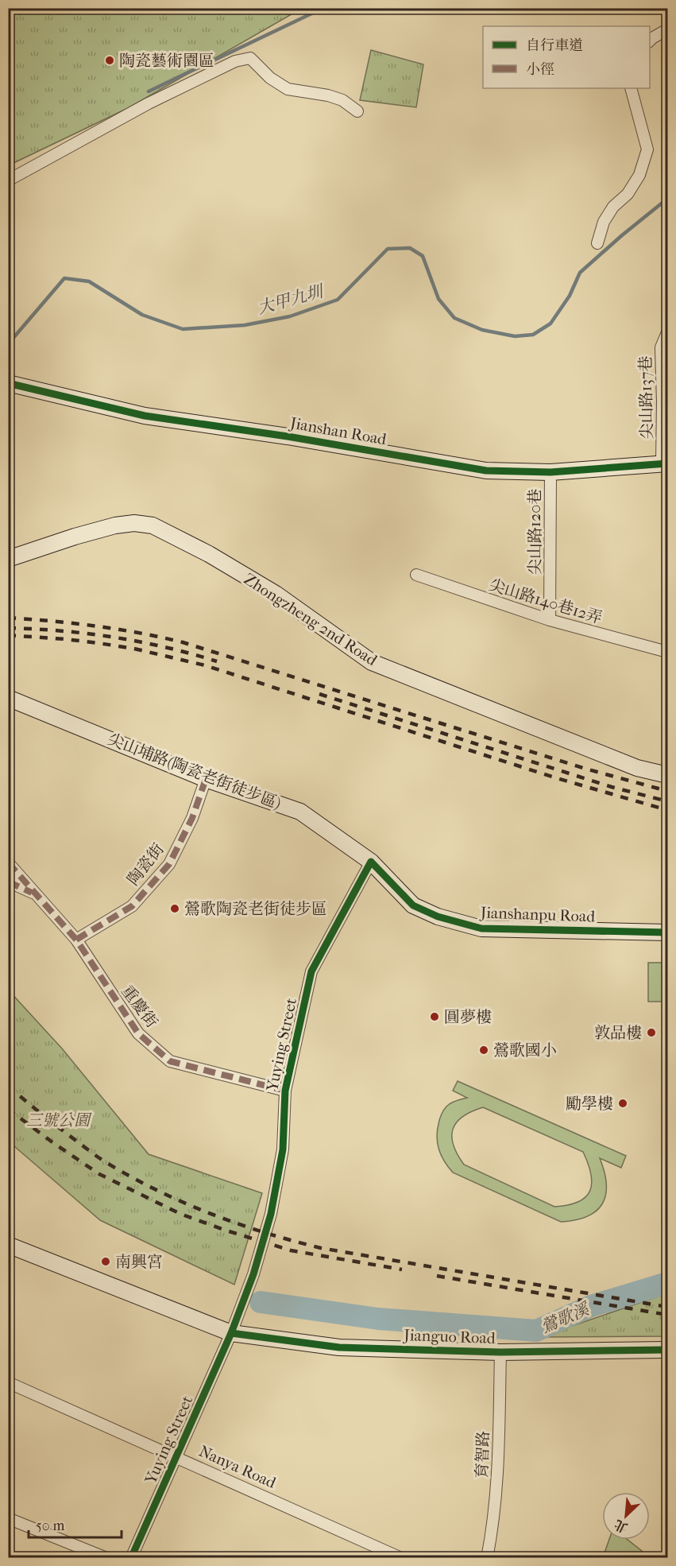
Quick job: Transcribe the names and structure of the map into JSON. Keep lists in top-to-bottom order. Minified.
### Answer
{"streets":{"main road":["Jianshan Road","Zhongzheng 2nd Road","尖山埔路(陶瓷老街徒步區)","Jianshanpu Road","Jianguo Road"],"street":["尖山路137巷","尖山路120巷","尖山路140巷12弄","陶瓷街","重慶街","Yuying Street","育智路","Nanya Road"]},"crossings":[["尖山路137巷","Jianshan Road"],["Jianshan Road","尖山路120巷"],["尖山路120巷","尖山路140巷12弄"],["尖山埔路(陶瓷老街徒步區)","陶瓷街"],["尖山埔路(陶瓷老街徒步區)","Jianshanpu Road"],["尖山埔路(陶瓷老街徒步區)","Yuying Street"],["陶瓷街","重慶街"],["Jianshanpu Road","Yuying Street"],["重慶街","Yuying Street"],["Yuying Street","Jianguo Road"],["Yuying Street","Nanya Road"],["Jianguo Road","育智路"]],"water":["大甲九圳","鶯歌溪"],"parks":["三號公園"],"places":["陶瓷藝術園區","鶯歌陶瓷老街徒步區","圓夢樓","敦品樓","鶯歌國小","勵學樓","南興宮"],"legend":["自行車道","小徑"],"scale_bar":"50 m","north":"bottom left"}
